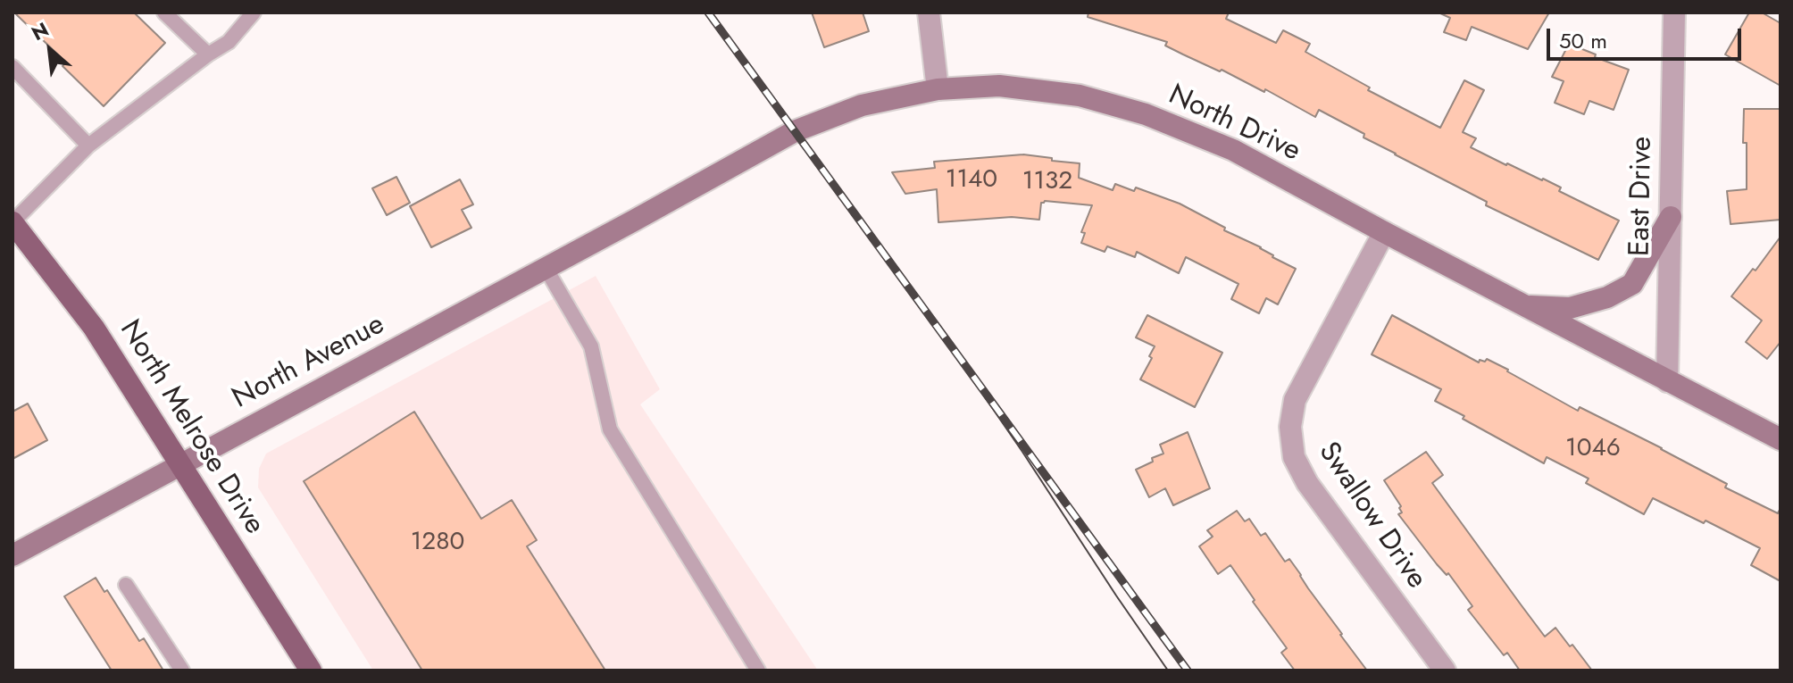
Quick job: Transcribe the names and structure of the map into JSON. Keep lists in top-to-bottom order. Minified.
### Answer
{"streets":{"main road":["North Drive","North Avenue","North Melrose Drive"],"street":["East Drive","Swallow Drive"]},"crossings":[["North Drive","East Drive"],["North Drive","North Avenue"],["North Drive","Swallow Drive"],["North Avenue","North Melrose Drive"]],"house_numbers":["1140","1132","1046","1280"],"scale_bar":"50 m","north":"top left"}
